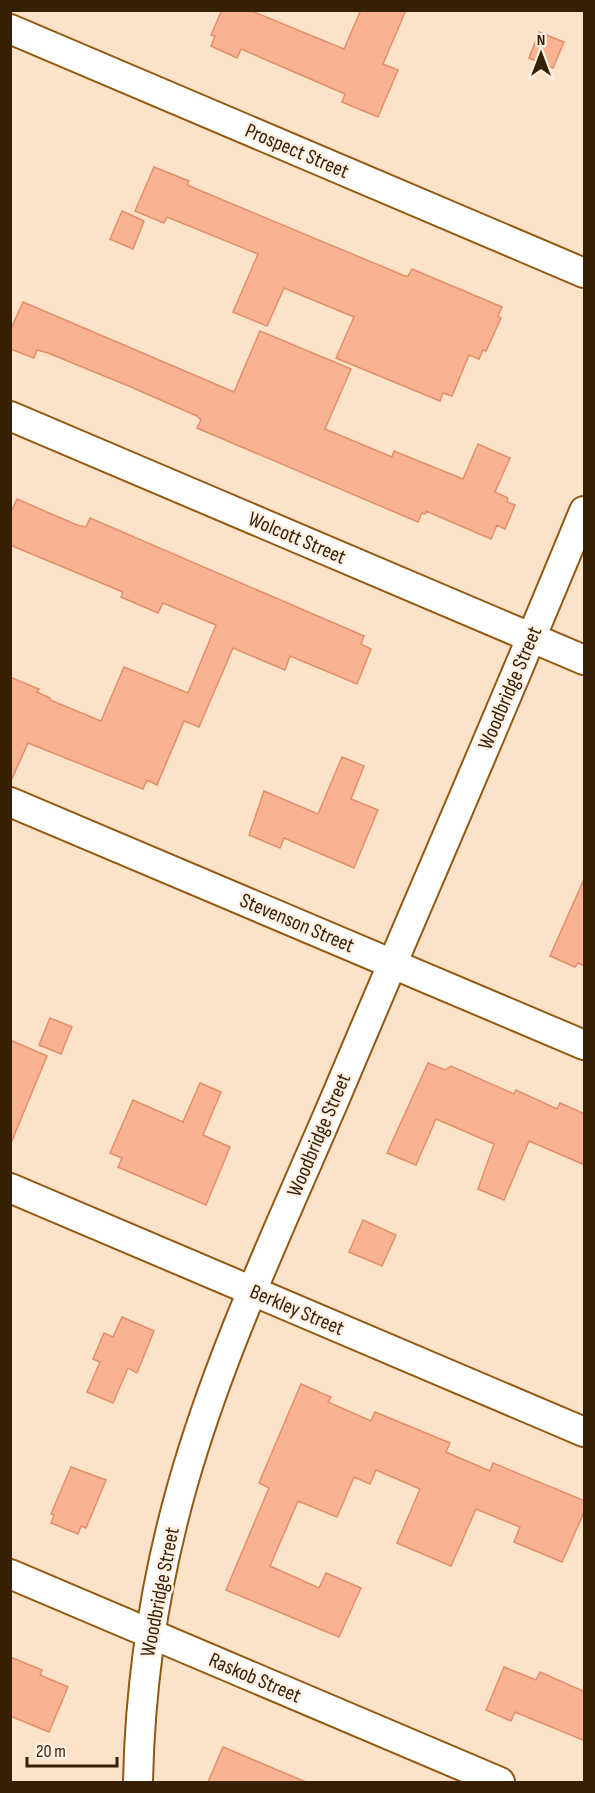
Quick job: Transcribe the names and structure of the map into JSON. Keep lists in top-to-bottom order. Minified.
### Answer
{"streets":{"street":["Prospect Street","Wolcott Street","Woodbridge Street","Stevenson Street","Berkley Street","Raskob Street"]},"crossings":[["Wolcott Street","Woodbridge Street"],["Woodbridge Street","Stevenson Street"],["Woodbridge Street","Berkley Street"],["Woodbridge Street","Raskob Street"]],"scale_bar":"20 m","north":"top"}
